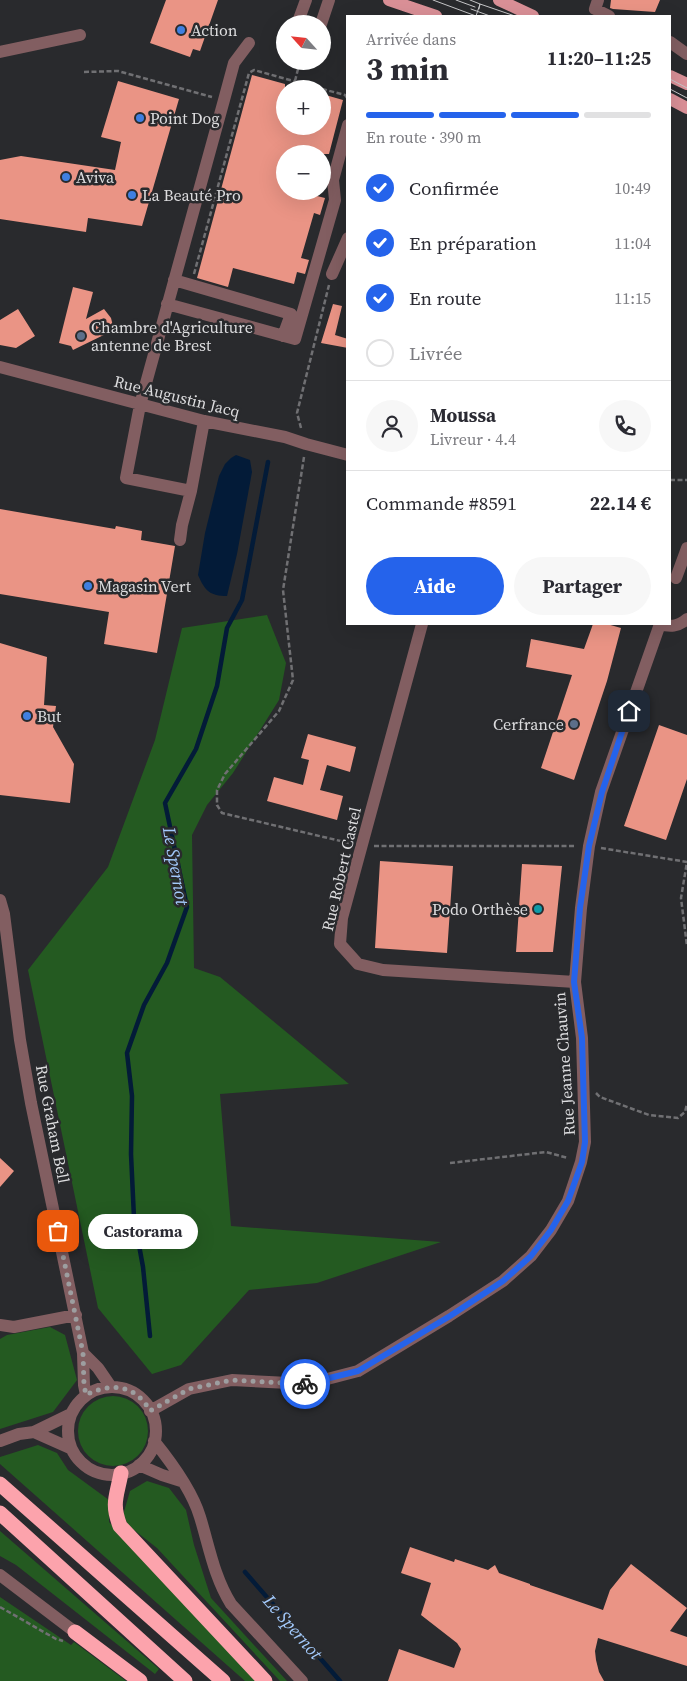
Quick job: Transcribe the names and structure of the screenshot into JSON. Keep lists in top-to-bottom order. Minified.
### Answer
{"streets":{"street":["Rue Augustin Jacq","Rue Robert Castel","Rue Jeanne Chauvin","Rue Graham Bell"]},"crossings":[["Rue Robert Castel","Rue Jeanne Chauvin"],["Rue Jeanne Chauvin","Rue Graham Bell"]],"water":["Le Spernot"],"places":["Action","Point Dog","Aviva","La Beauté Pro","Chambre d'Agriculture antenne de Brest","Magasin Vert","But","Cerfrance","Podo Orthèse","Castorama"],"north":"top left","page":{"map_buttons":["+","−"],"heading":["3 min","Arrivée dans","11:20–11:25"],"panel":["Moussa","Livreur · 4.4","Commande #8591","22.14 €"],"bar":"En route · 390 m","list":[["Confirmée","10:49"],["En préparation","11:04"],["En route","11:15"],"Livrée"],"buttons":["Aide","Partager"],"bubble":"Castorama"}}
